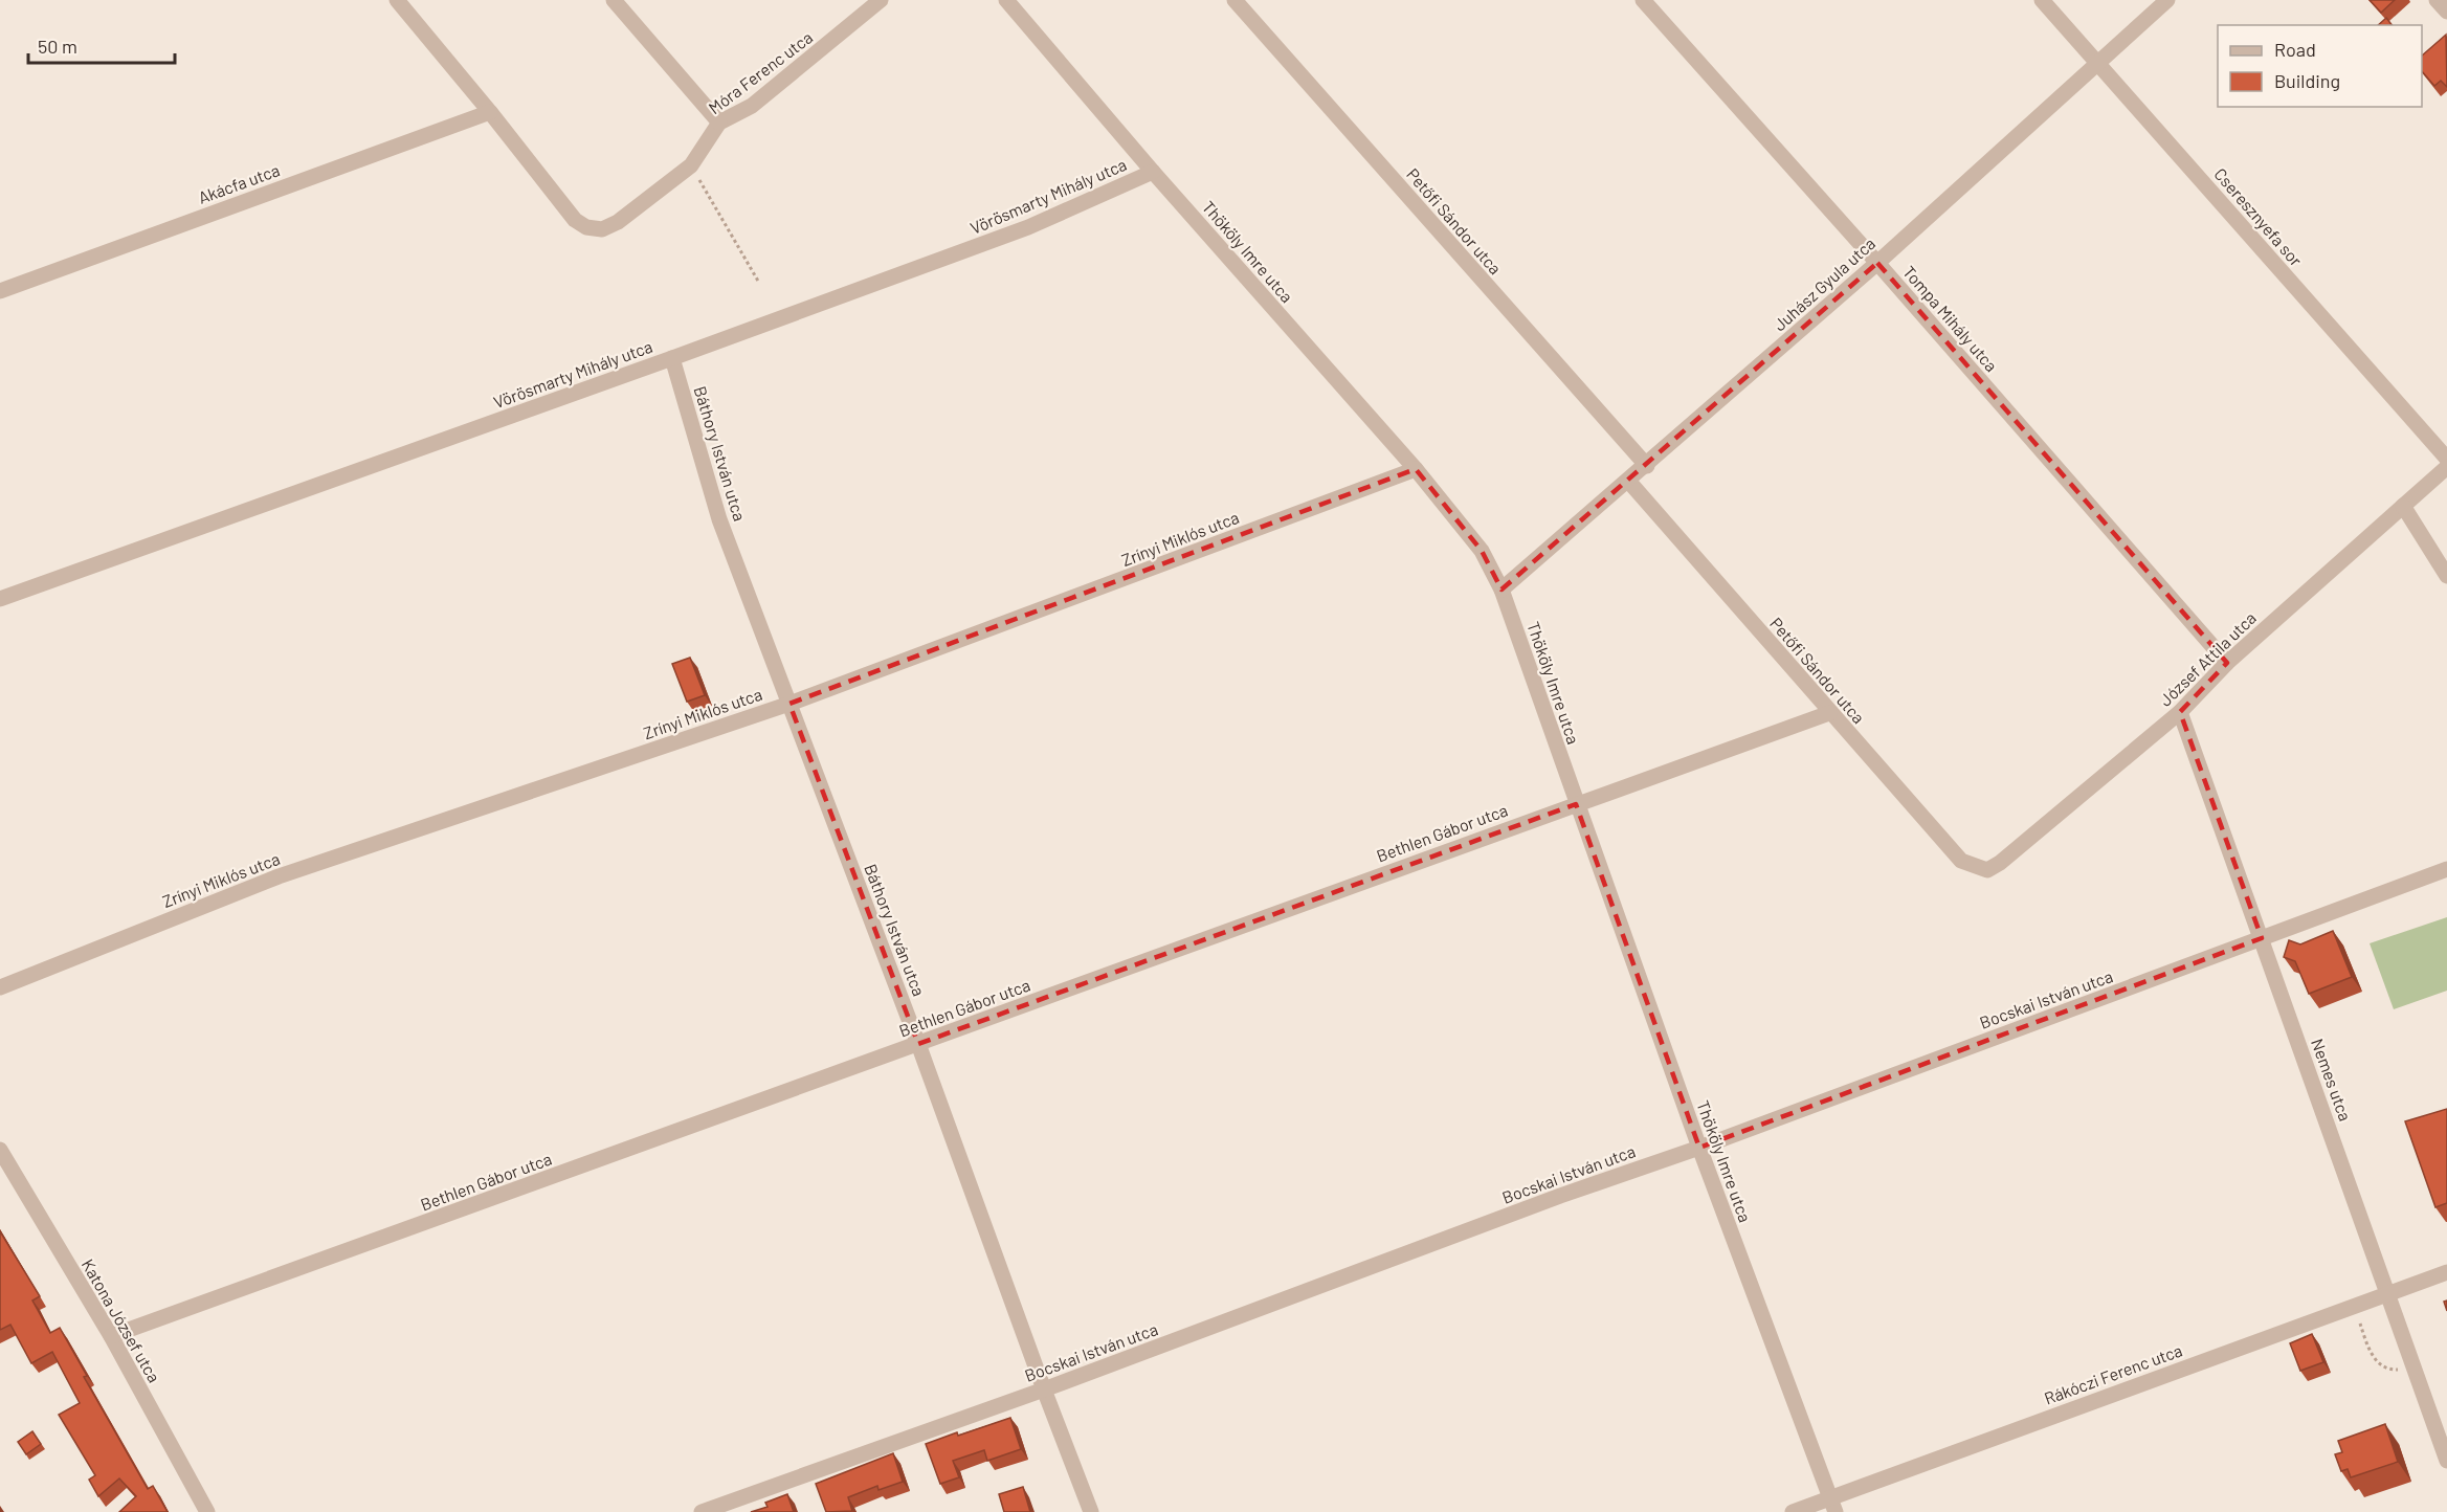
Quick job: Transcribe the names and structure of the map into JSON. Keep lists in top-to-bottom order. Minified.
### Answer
{"streets":{"street":["Móra Ferenc utca","Akácfa utca","Vörösmarty Mihály utca","Cseresznyefa sor","Petőfi Sándor utca","Thököly Imre utca","Juhász Gyula utca","Tompa Mihály utca","Báthory István utca","Zrínyi Miklós utca","József Attila utca","Bethlen Gábor utca","Bocskai István utca","Nemes utca","Katona József utca","Rákóczi Ferenc utca"]},"crossings":[["Móra Ferenc utca","Akácfa utca"],["Vörösmarty Mihály utca","Thököly Imre utca"],["Vörösmarty Mihály utca","Báthory István utca"],["Cseresznyefa sor","Juhász Gyula utca"],["Petőfi Sándor utca","Juhász Gyula utca"],["Petőfi Sándor utca","József Attila utca"],["Petőfi Sándor utca","Bethlen Gábor utca"],["Thököly Imre utca","Juhász Gyula utca"],["Thököly Imre utca","Zrínyi Miklós utca"],["Thököly Imre utca","Bethlen Gábor utca"],["Thököly Imre utca","Bocskai István utca"],["Thököly Imre utca","Rákóczi Ferenc utca"],["Juhász Gyula utca","Tompa Mihály utca"],["Tompa Mihály utca","József Attila utca"],["Báthory István utca","Zrínyi Miklós utca"],["Báthory István utca","Bethlen Gábor utca"],["Báthory István utca","Bocskai István utca"],["József Attila utca","Nemes utca"],["Bethlen Gábor utca","Katona József utca"],["Bocskai István utca","Nemes utca"],["Nemes utca","Rákóczi Ferenc utca"]],"legend":["Road","Building"],"scale_bar":"50 m"}
